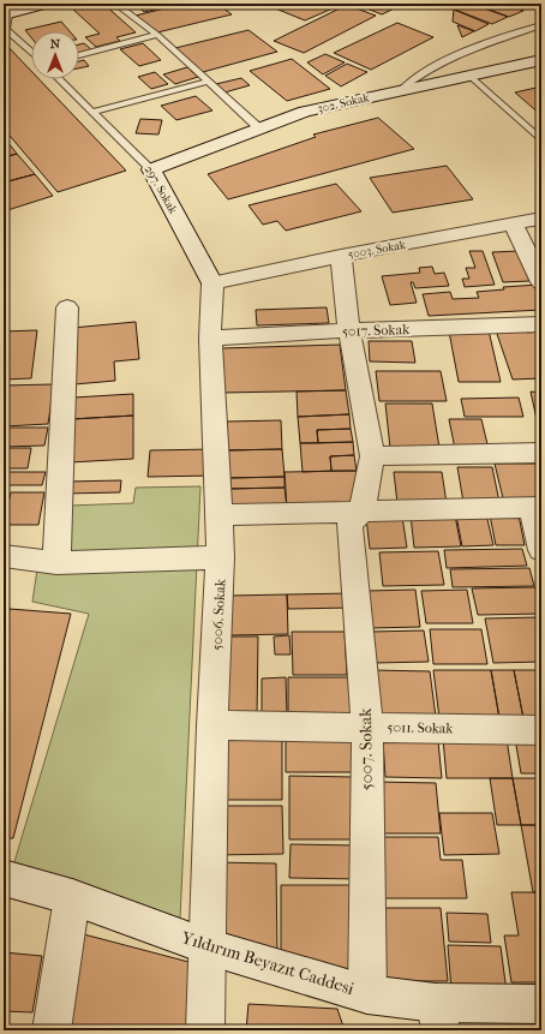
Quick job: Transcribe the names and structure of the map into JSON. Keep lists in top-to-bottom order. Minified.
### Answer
{"streets":{"street":["302. Sokak","297. Sokak","5003. Sokak","5017. Sokak","5006. Sokak","5011. Sokak","5007. Sokak","Yıldırım Beyazıt Caddesi"]},"crossings":[["302. Sokak","297. Sokak"],["297. Sokak","5003. Sokak"],["297. Sokak","5006. Sokak"],["5003. Sokak","5006. Sokak"],["5017. Sokak","5006. Sokak"],["5006. Sokak","5011. Sokak"],["5006. Sokak","Yıldırım Beyazıt Caddesi"],["5011. Sokak","5007. Sokak"],["5007. Sokak","Yıldırım Beyazıt Caddesi"]],"north":"top"}
